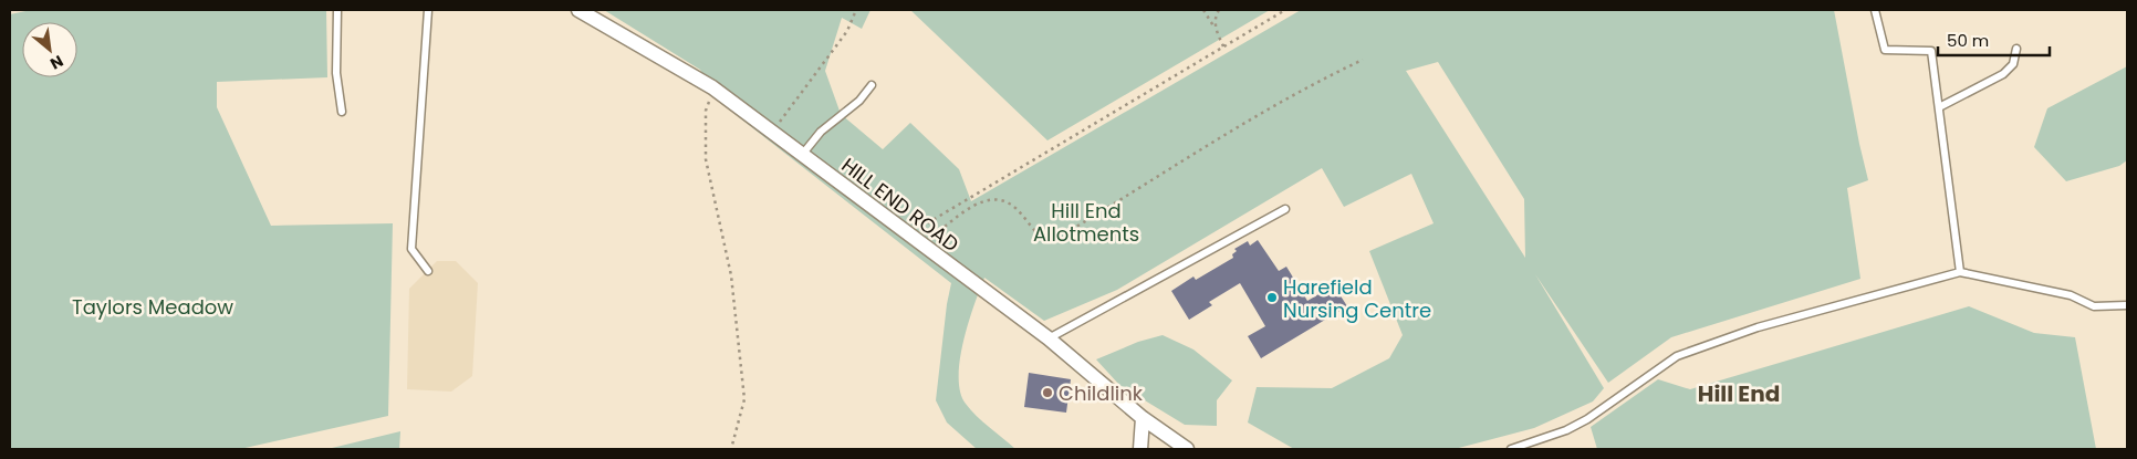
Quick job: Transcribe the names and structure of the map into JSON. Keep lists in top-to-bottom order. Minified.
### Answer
{"streets":{"street":["HILL END ROAD"]},"districts":["Hill End"],"parks":["Hill End Allotments","Taylors Meadow"],"places":["Harefield Nursing Centre","Childlink"],"scale_bar":"50 m","north":"bottom right"}
